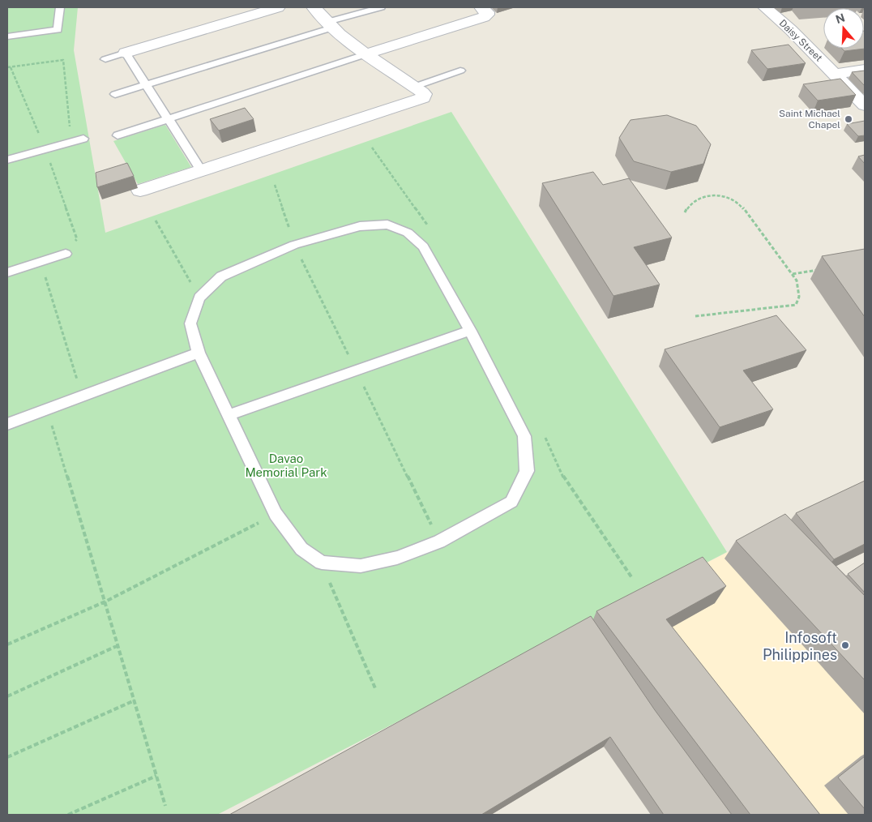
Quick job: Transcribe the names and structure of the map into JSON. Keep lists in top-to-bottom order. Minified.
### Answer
{"streets":{"street":["Daisy Street"]},"parks":["Davao Memorial Park"],"places":["Saint Michael Chapel","Infosoft Philippines"],"north":"top"}
